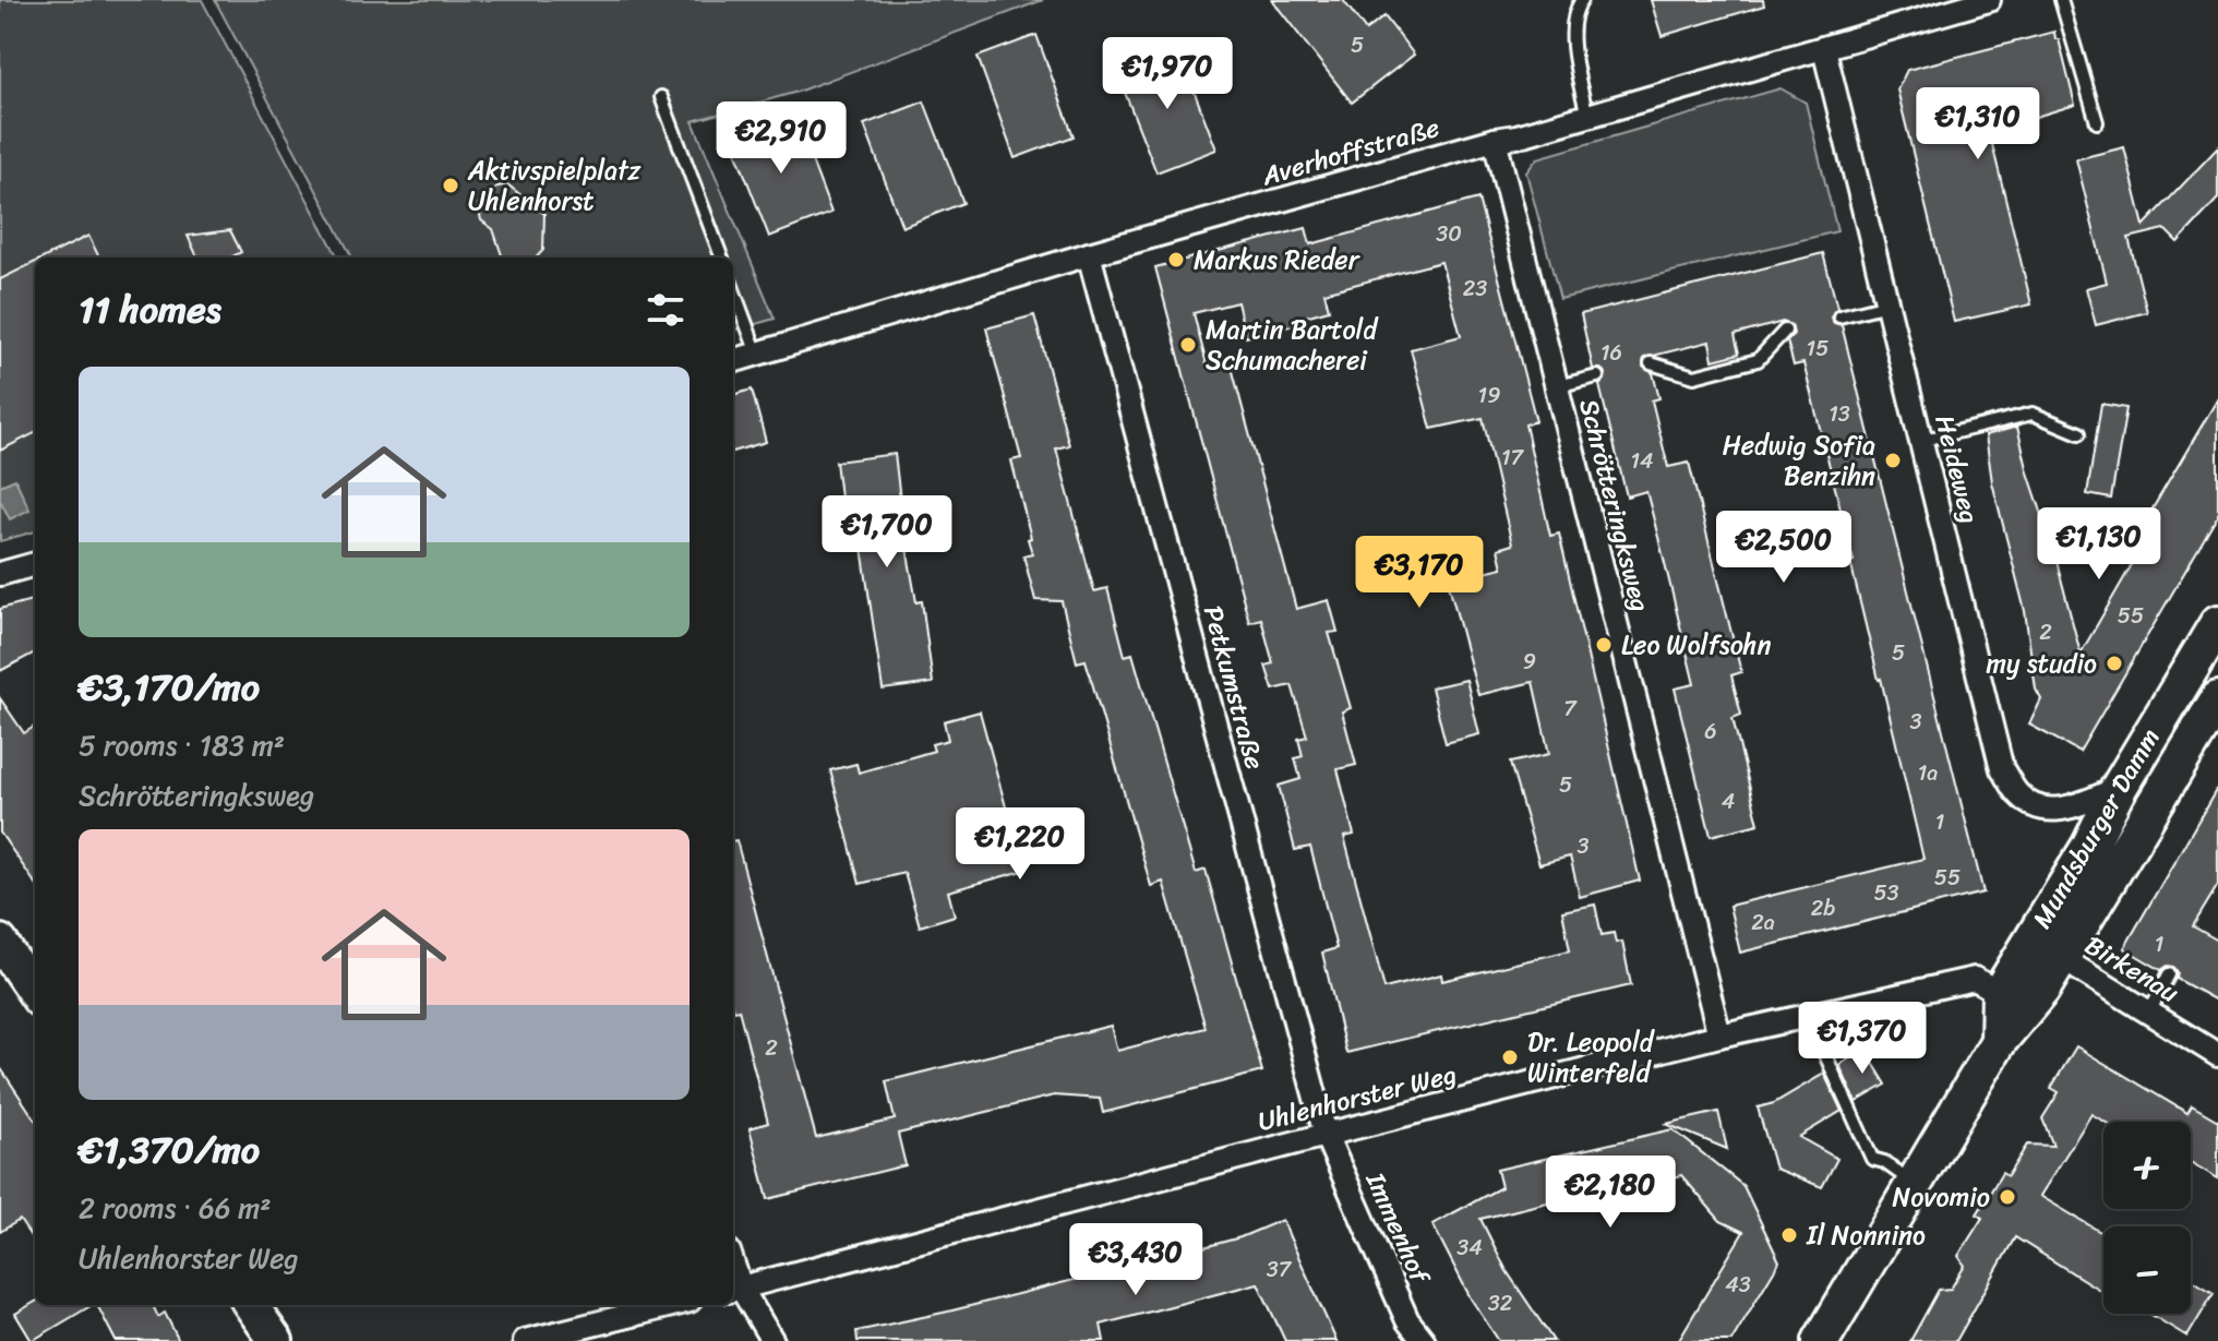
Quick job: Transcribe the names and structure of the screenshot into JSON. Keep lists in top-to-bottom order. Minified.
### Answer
{"streets":{"main road":["Mundsburger Damm"],"street":["Averhoffstraße","Heideweg","Schrötteringksweg","Petkumstraße","Birkenau","Uhlenhorster Weg","Immenhof"]},"crossings":[["Averhoffstraße","Heideweg"],["Averhoffstraße","Schrötteringksweg"],["Averhoffstraße","Petkumstraße"],["Heideweg","Mundsburger Damm"],["Schrötteringksweg","Uhlenhorster Weg"],["Petkumstraße","Uhlenhorster Weg"],["Petkumstraße","Immenhof"],["Mundsburger Damm","Birkenau"],["Mundsburger Damm","Uhlenhorster Weg"],["Uhlenhorster Weg","Immenhof"]],"places":["Aktivspielplatz Uhlenhorst","Markus Rieder","Martin Bartold Schumacherei","Hedwig Sofia Benzihn","Leo Wolfsohn","my studio","Dr. Leopold Winterfeld","Novomio","Il Nonnino"],"house_numbers":["5","30","23","15","16","19","13","17","14","55","2","5","9","7","3","6","1a","5","4","1","3","55","53","2b","2a","1","2","34","37","43","32"],"page":{"price":["€1,970","€1,310","€2,910","€1,700","€1,130","€2,500","€3,170","€1,220","€1,370","€2,180","€3,430"],"heading":"11 homes","list":[{"name":"€3,170/mo","note":"5 rooms · 183 m² · Schrötteringksweg"},{"name":"€1,370/mo","note":"2 rooms · 66 m² · Uhlenhorster Weg"}],"map_buttons":["+","−"]}}
